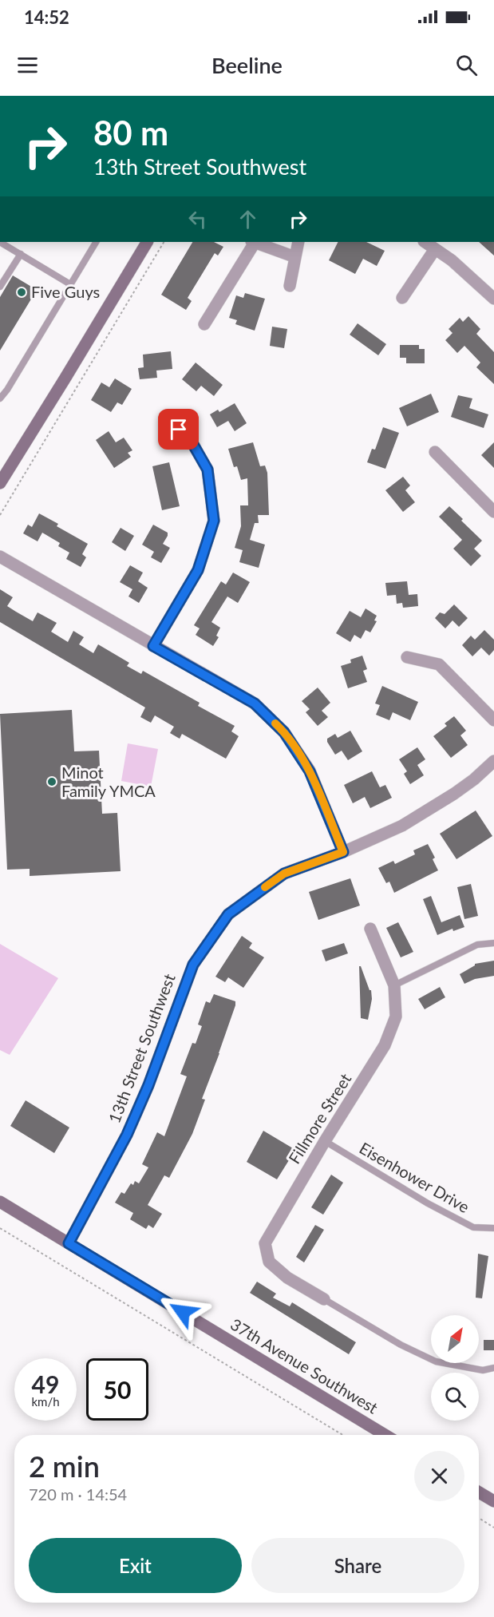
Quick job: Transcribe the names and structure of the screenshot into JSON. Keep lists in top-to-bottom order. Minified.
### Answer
{"streets":{"main road":["37th Avenue Southwest"],"street":["13th Street Southwest","Fillmore Street"],"lane":["Eisenhower Drive"]},"crossings":[["13th Street Southwest","37th Avenue Southwest"],["Fillmore Street","Eisenhower Drive"]],"places":["Five Guys","Minot Family YMCA"],"north":"top right","page":{"status":"14:52","header":"Beeline","turn":["80 m","13th Street Southwest"],"speed":"49 km/h","limit":"50","heading":["2 min","720 m · 14:54"],"buttons":["Exit","Share"]}}
